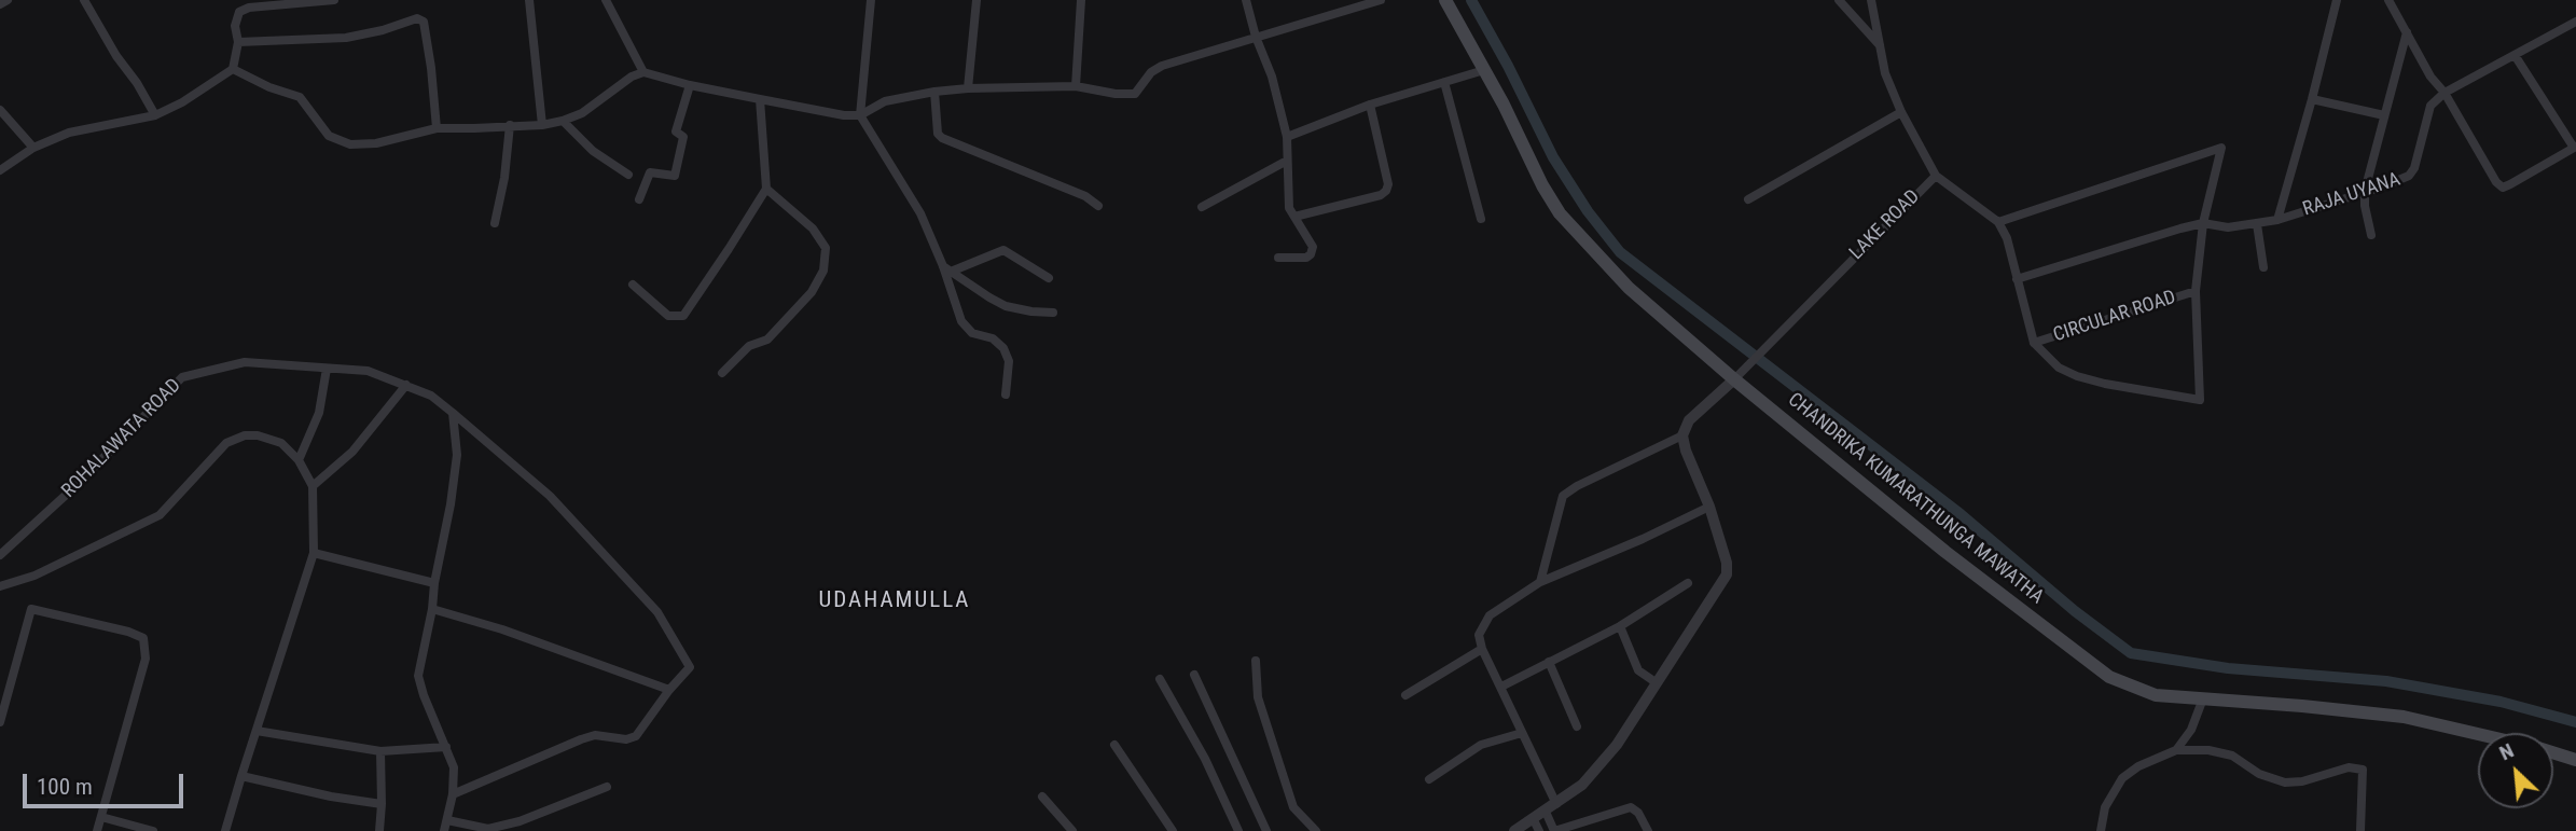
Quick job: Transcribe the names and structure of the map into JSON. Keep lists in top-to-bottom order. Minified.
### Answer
{"streets":{"main road":["CHANDRIKA KUMARATHUNGA MAWATHA"],"street":["RAJA UYANA","LAKE ROAD","CIRCULAR ROAD","ROHALAWATA ROAD"]},"crossings":[["RAJA UYANA","CIRCULAR ROAD"],["LAKE ROAD","CHANDRIKA KUMARATHUNGA MAWATHA"]],"districts":["UDAHAMULLA"],"scale_bar":"100 m","north":"top left"}
